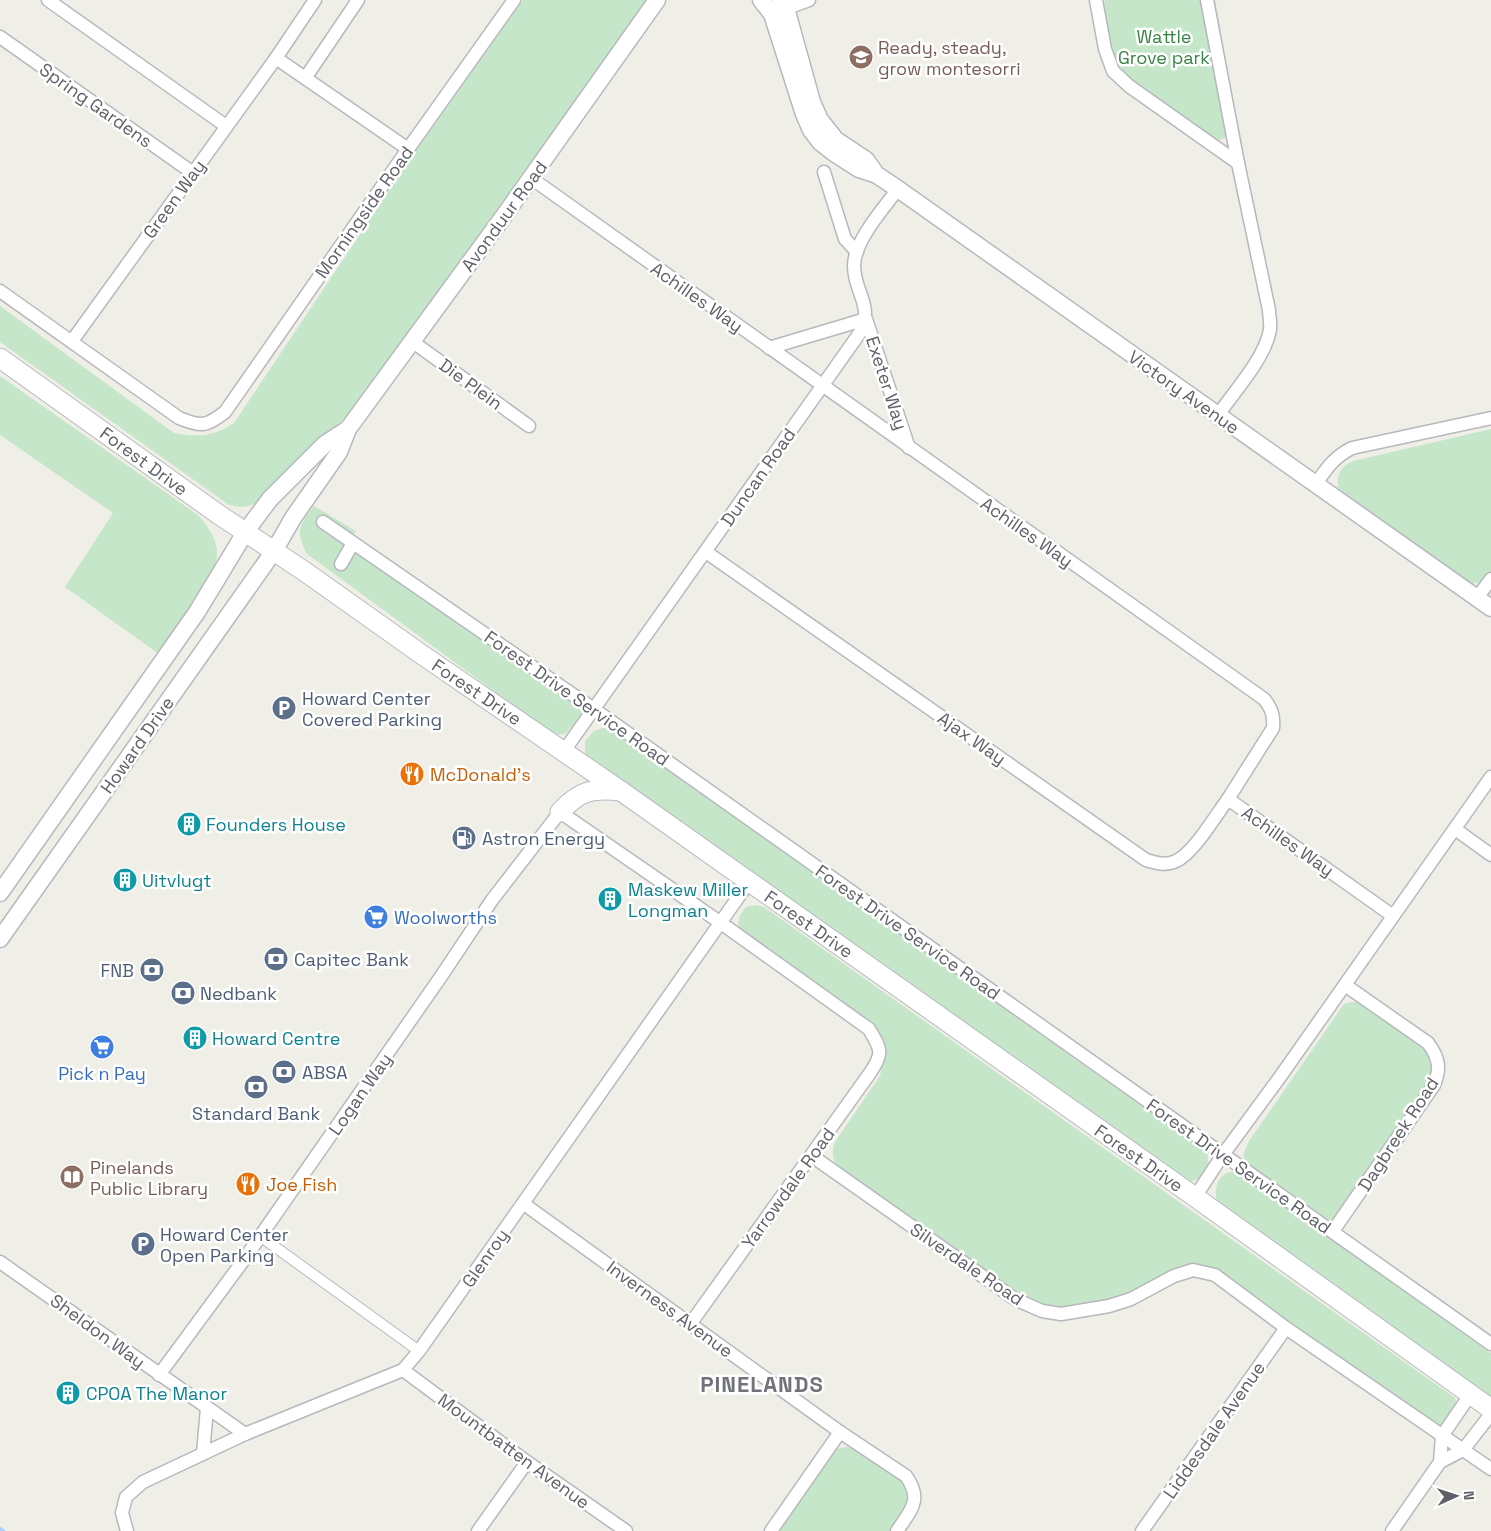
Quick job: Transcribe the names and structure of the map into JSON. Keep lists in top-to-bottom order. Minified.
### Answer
{"streets":{"main road":["Forest Drive"],"street":["Spring Gardens","Green Way","Morningside Road","Avonduur Road","Achilles Way","Exeter Way","Die Plein","Victory Avenue","Duncan Road","Forest Drive Service Road","Ajax Way","Howard Drive","Logan Way","Dagbreek Road","Yarrowdale Road","Glenroy","Silverdale Road","Inverness Avenue","Sheldon Way","Liddesdale Avenue","Mountbatten Avenue"]},"crossings":[["Spring Gardens","Green Way"],["Green Way","Morningside Road"],["Avonduur Road","Achilles Way"],["Avonduur Road","Die Plein"],["Avonduur Road","Forest Drive"],["Avonduur Road","Howard Drive"],["Achilles Way","Exeter Way"],["Achilles Way","Duncan Road"],["Achilles Way","Ajax Way"],["Exeter Way","Duncan Road"],["Forest Drive","Duncan Road"],["Forest Drive","Howard Drive"],["Forest Drive","Glenroy"],["Duncan Road","Forest Drive Service Road"],["Duncan Road","Ajax Way"],["Forest Drive Service Road","Dagbreek Road"],["Logan Way","Sheldon Way"],["Yarrowdale Road","Glenroy"],["Yarrowdale Road","Silverdale Road"],["Yarrowdale Road","Inverness Avenue"],["Glenroy","Inverness Avenue"],["Glenroy","Sheldon Way"],["Glenroy","Mountbatten Avenue"],["Silverdale Road","Liddesdale Avenue"]],"districts":["PINELANDS"],"parks":["Wattle Grove park"],"places":{"school or university":["Ready, steady, grow montesorri"],"parking":["Howard Center Covered Parking","Howard Center Open Parking"],"restaurant":["McDonald's","Joe Fish"],"building":["Founders House","Uitvlugt","Maskew Miller Longman","Howard Centre","CPOA The Manor"],"fuel station":["Astron Energy"],"supermarket":["Woolworths","Pick n Pay"],"bank":["Capitec Bank","FNB","Nedbank","ABSA","Standard Bank"],"library":["Pinelands Public Library"]},"north":"right"}
